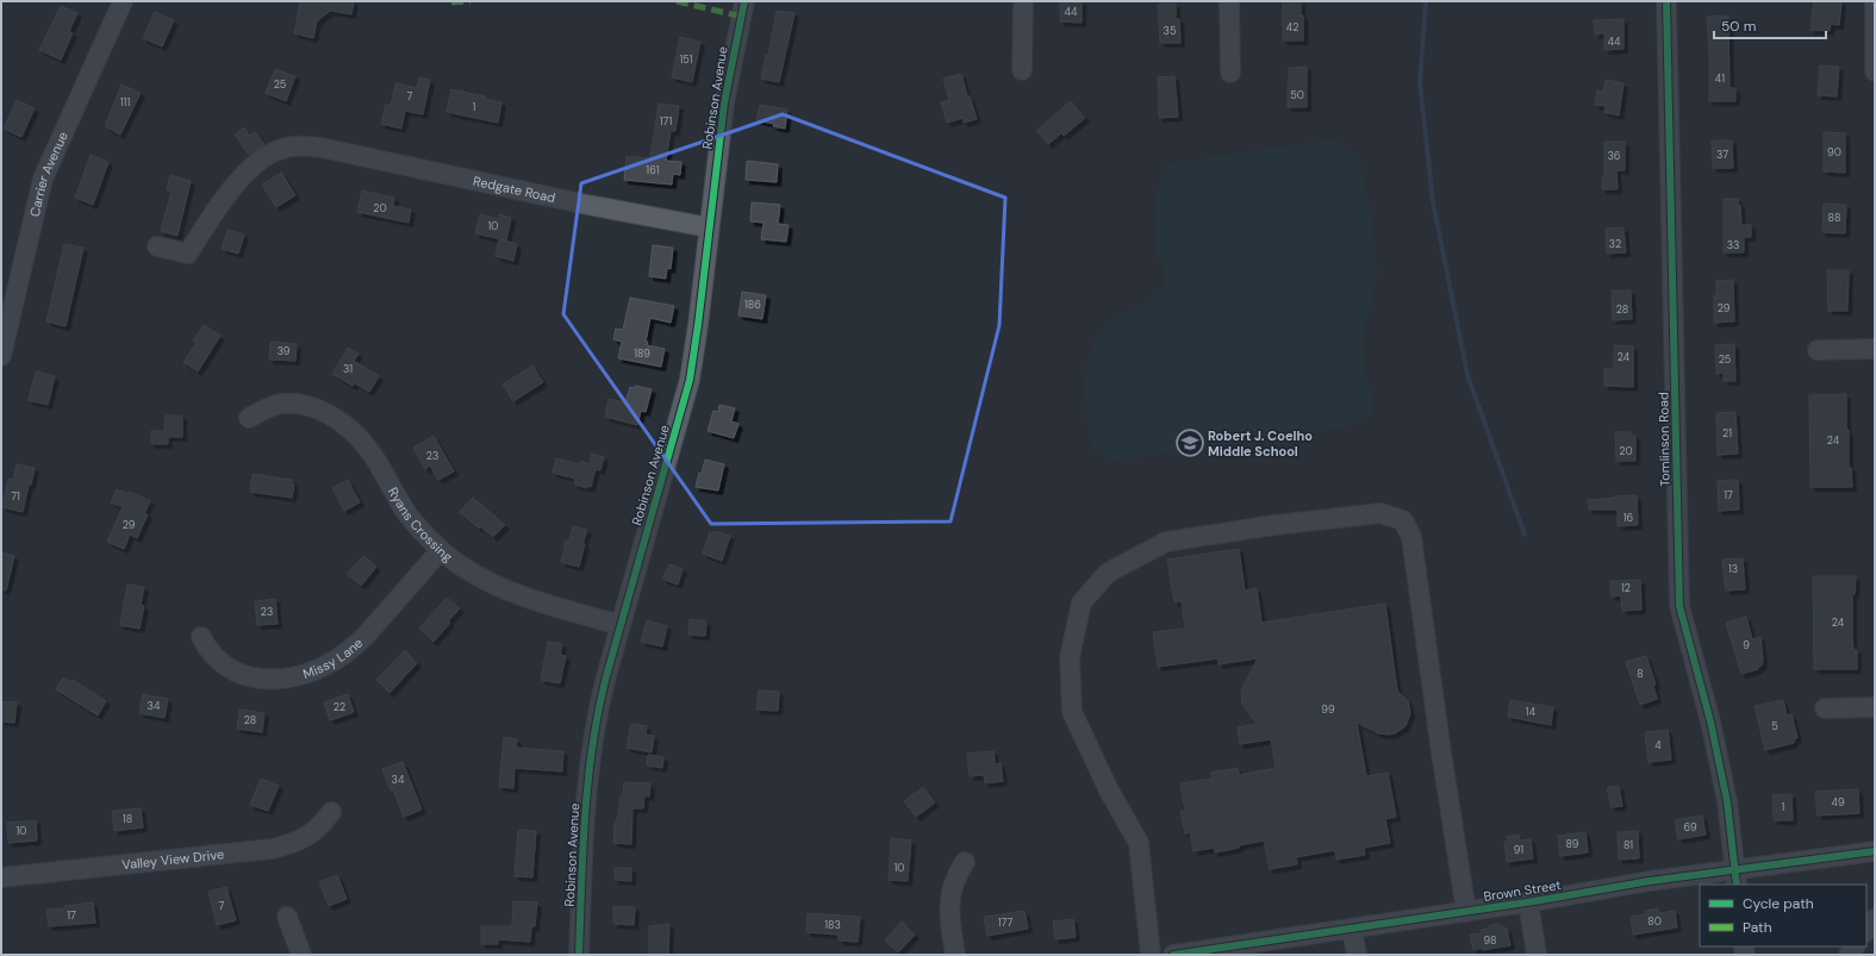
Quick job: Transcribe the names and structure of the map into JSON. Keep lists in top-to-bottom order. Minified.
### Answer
{"streets":{"street":["Robinson Avenue","Carrier Avenue","Redgate Road","Tomlinson Road","Ryans Crossing","Missy Lane","Valley View Drive","Brown Street"]},"crossings":[["Robinson Avenue","Redgate Road"],["Robinson Avenue","Ryans Crossing"],["Tomlinson Road","Brown Street"],["Ryans Crossing","Missy Lane"]],"places":{"school or university":["Robert J. Coelho Middle School"]},"house_numbers":["44","42","35","44","151","41","25","50","7","111","1","171","90","37","36","161","20","88","10","32","33","186","29","28","39","189","24","25","31","21","24","20","23","17","71","16","29","13","12","23","24","9","8","34","22","99","14","28","5","4","34","49","1","18","69","10","89","81","91","10","7","17","80","177","183","98"],"legend":["Cycle path","Path"],"scale_bar":"50 m"}
